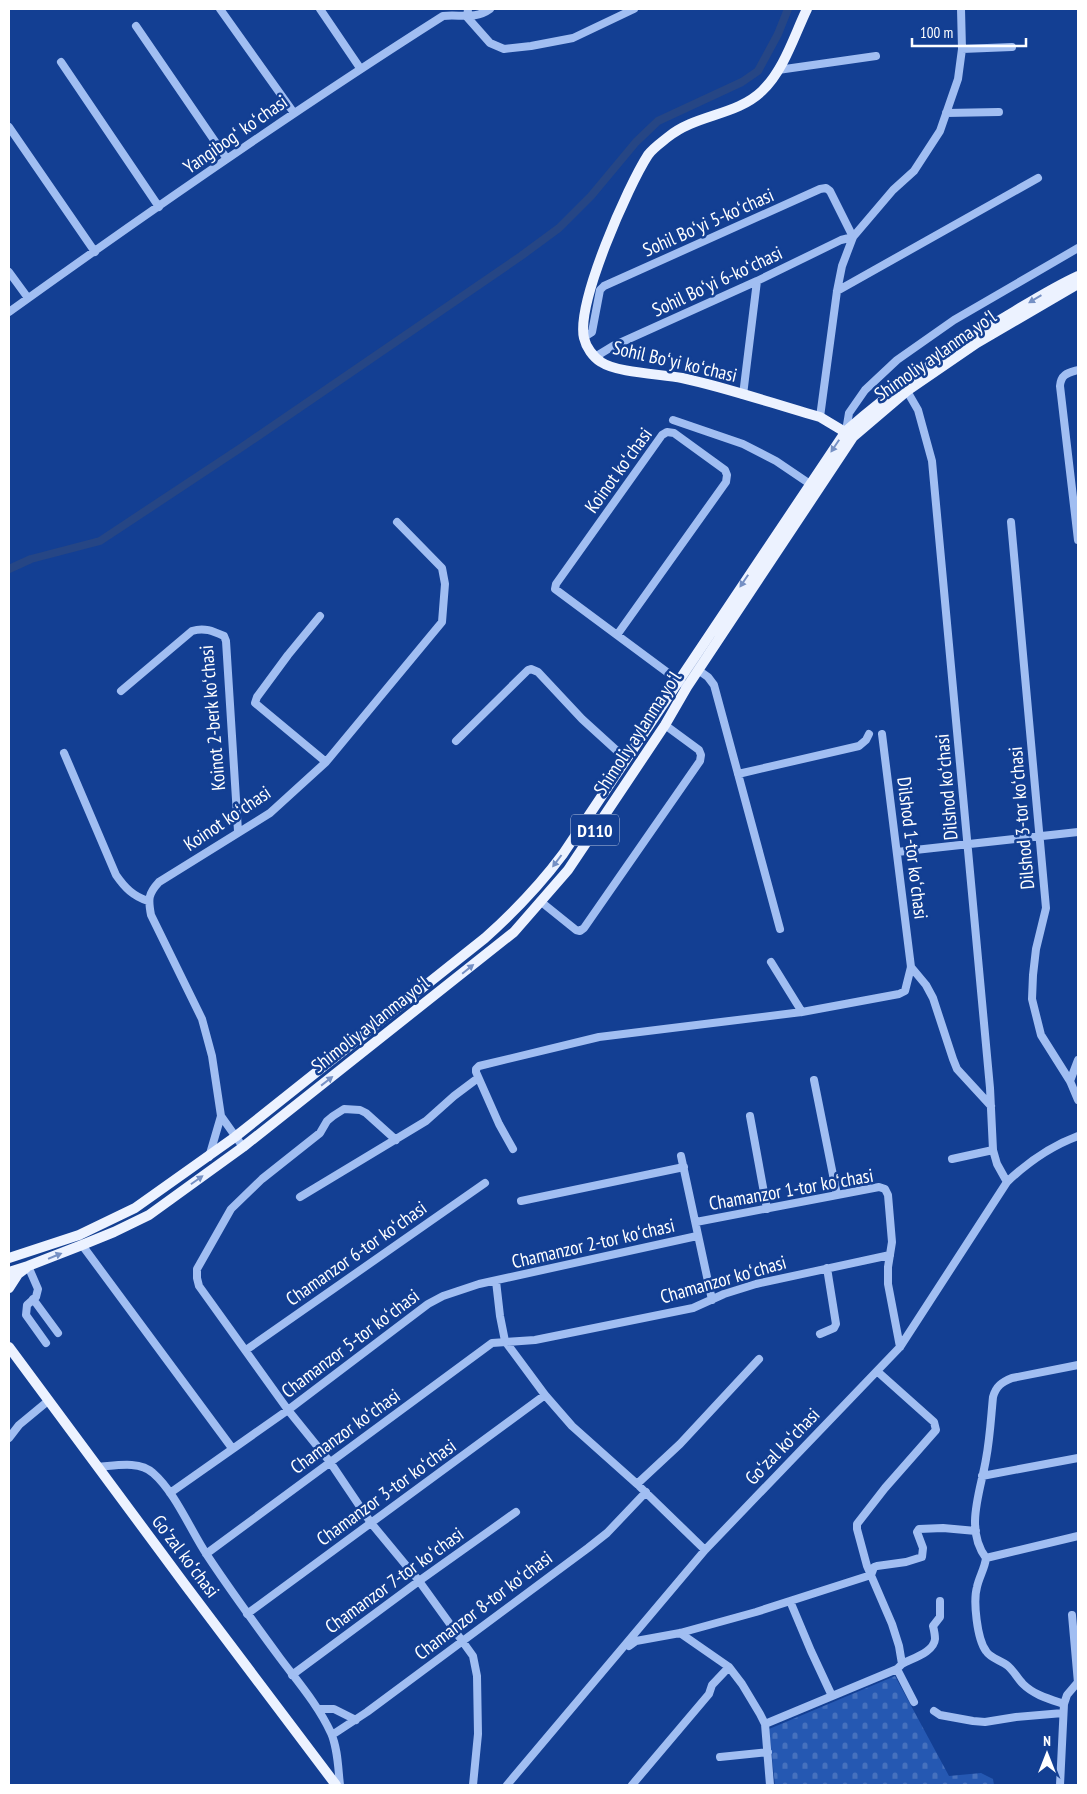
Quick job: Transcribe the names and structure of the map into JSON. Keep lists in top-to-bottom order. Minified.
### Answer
{"streets":{"main road":["Shimoliy aylanma yoʻl","Sohil Boʻyi koʻchasi","D110","Goʻzal koʻchasi"],"street":["Yangibogʻ koʻchasi","Sohil Boʻyi 5-koʻchasi","Sohil Boʻyi 6-koʻchasi","Koinot koʻchasi","Koinot 2-berk koʻchasi","Dilshod koʻchasi","Dilshod 3-tor koʻchasi","Dilshod 1-tor koʻchasi","Chamanzor 1-tor koʻchasi","Chamanzor 2-tor koʻchasi","Chamanzor 6-tor koʻchasi","Chamanzor koʻchasi","Chamanzor 5-tor koʻchasi","Chamanzor 3-tor koʻchasi","Chamanzor 7-tor koʻchasi","Chamanzor 8-tor koʻchasi"]},"crossings":[["Sohil Boʻyi 5-koʻchasi","Sohil Boʻyi 6-koʻchasi"],["Sohil Boʻyi 5-koʻchasi","Sohil Boʻyi koʻchasi"],["Sohil Boʻyi 6-koʻchasi","Sohil Boʻyi koʻchasi"],["Shimoliy aylanma yoʻl","Sohil Boʻyi koʻchasi"],["Shimoliy aylanma yoʻl","Koinot koʻchasi"],["Shimoliy aylanma yoʻl","Dilshod koʻchasi"],["Koinot koʻchasi","Koinot 2-berk koʻchasi"],["Dilshod koʻchasi","Goʻzal koʻchasi"],["Chamanzor 1-tor koʻchasi","Chamanzor koʻchasi"],["Chamanzor 2-tor koʻchasi","Chamanzor 5-tor koʻchasi"]],"scale_bar":"100 m","north":"top"}
